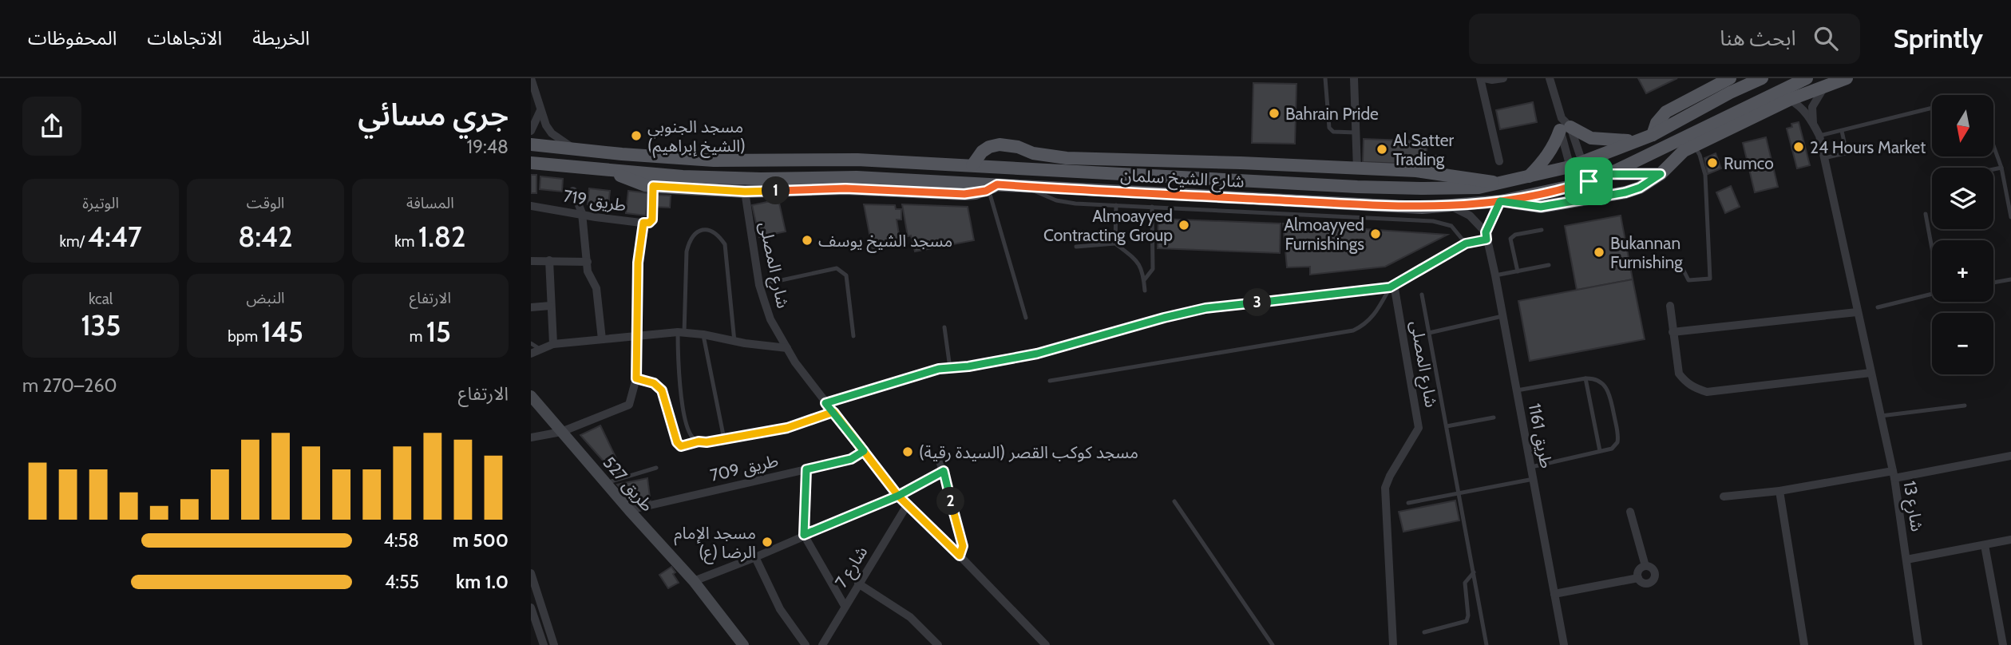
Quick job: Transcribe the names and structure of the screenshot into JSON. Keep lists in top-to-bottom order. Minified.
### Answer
{"streets":{"main road":["شارع الشيخ سلمان"],"street":["طريق 719","شارع المصلى","طريق 1161","طريق 709","طريق 527","شارع 13","شارع 7"]},"crossings":[["شارع المصلى","طريق 709"],["شارع المصلى","شارع 7"],["طريق 709","طريق 527"]],"places":["Bahrain Pride","مسجد الجنوبي (الشيخ إبراهيم)","24 Hours Market","Al Satter Trading","Rumco","Almoayyed Contracting Group","Almoayyed Furnishings","مسجد الشيخ يوسف","Bukannan Furnishing","مسجد كوكب القصر (السيدة رقية)","مسجد الإمام الرضا (ع)"],"north":"bottom","page":{"header":"Sprintly","search":"ابحث هنا","nav":["الخريطة","الاتجاهات","المحفوظات"],"heading":["جري مسائي","19:48"],"map_buttons":["+","−"],"stats":[["المسافة","1.82 km"],["الوقت","8:42"],["الوتيرة","4:47 /km"],["الارتفاع","15 m"],["النبض","145 bpm"],["kcal","135"]],"pins":["1","3","2"],"chart":["الارتفاع","260–270 m"],"list":[{"name":"500 m","note":"4:58"},{"name":"1.0 km","note":"4:55"}]}}
